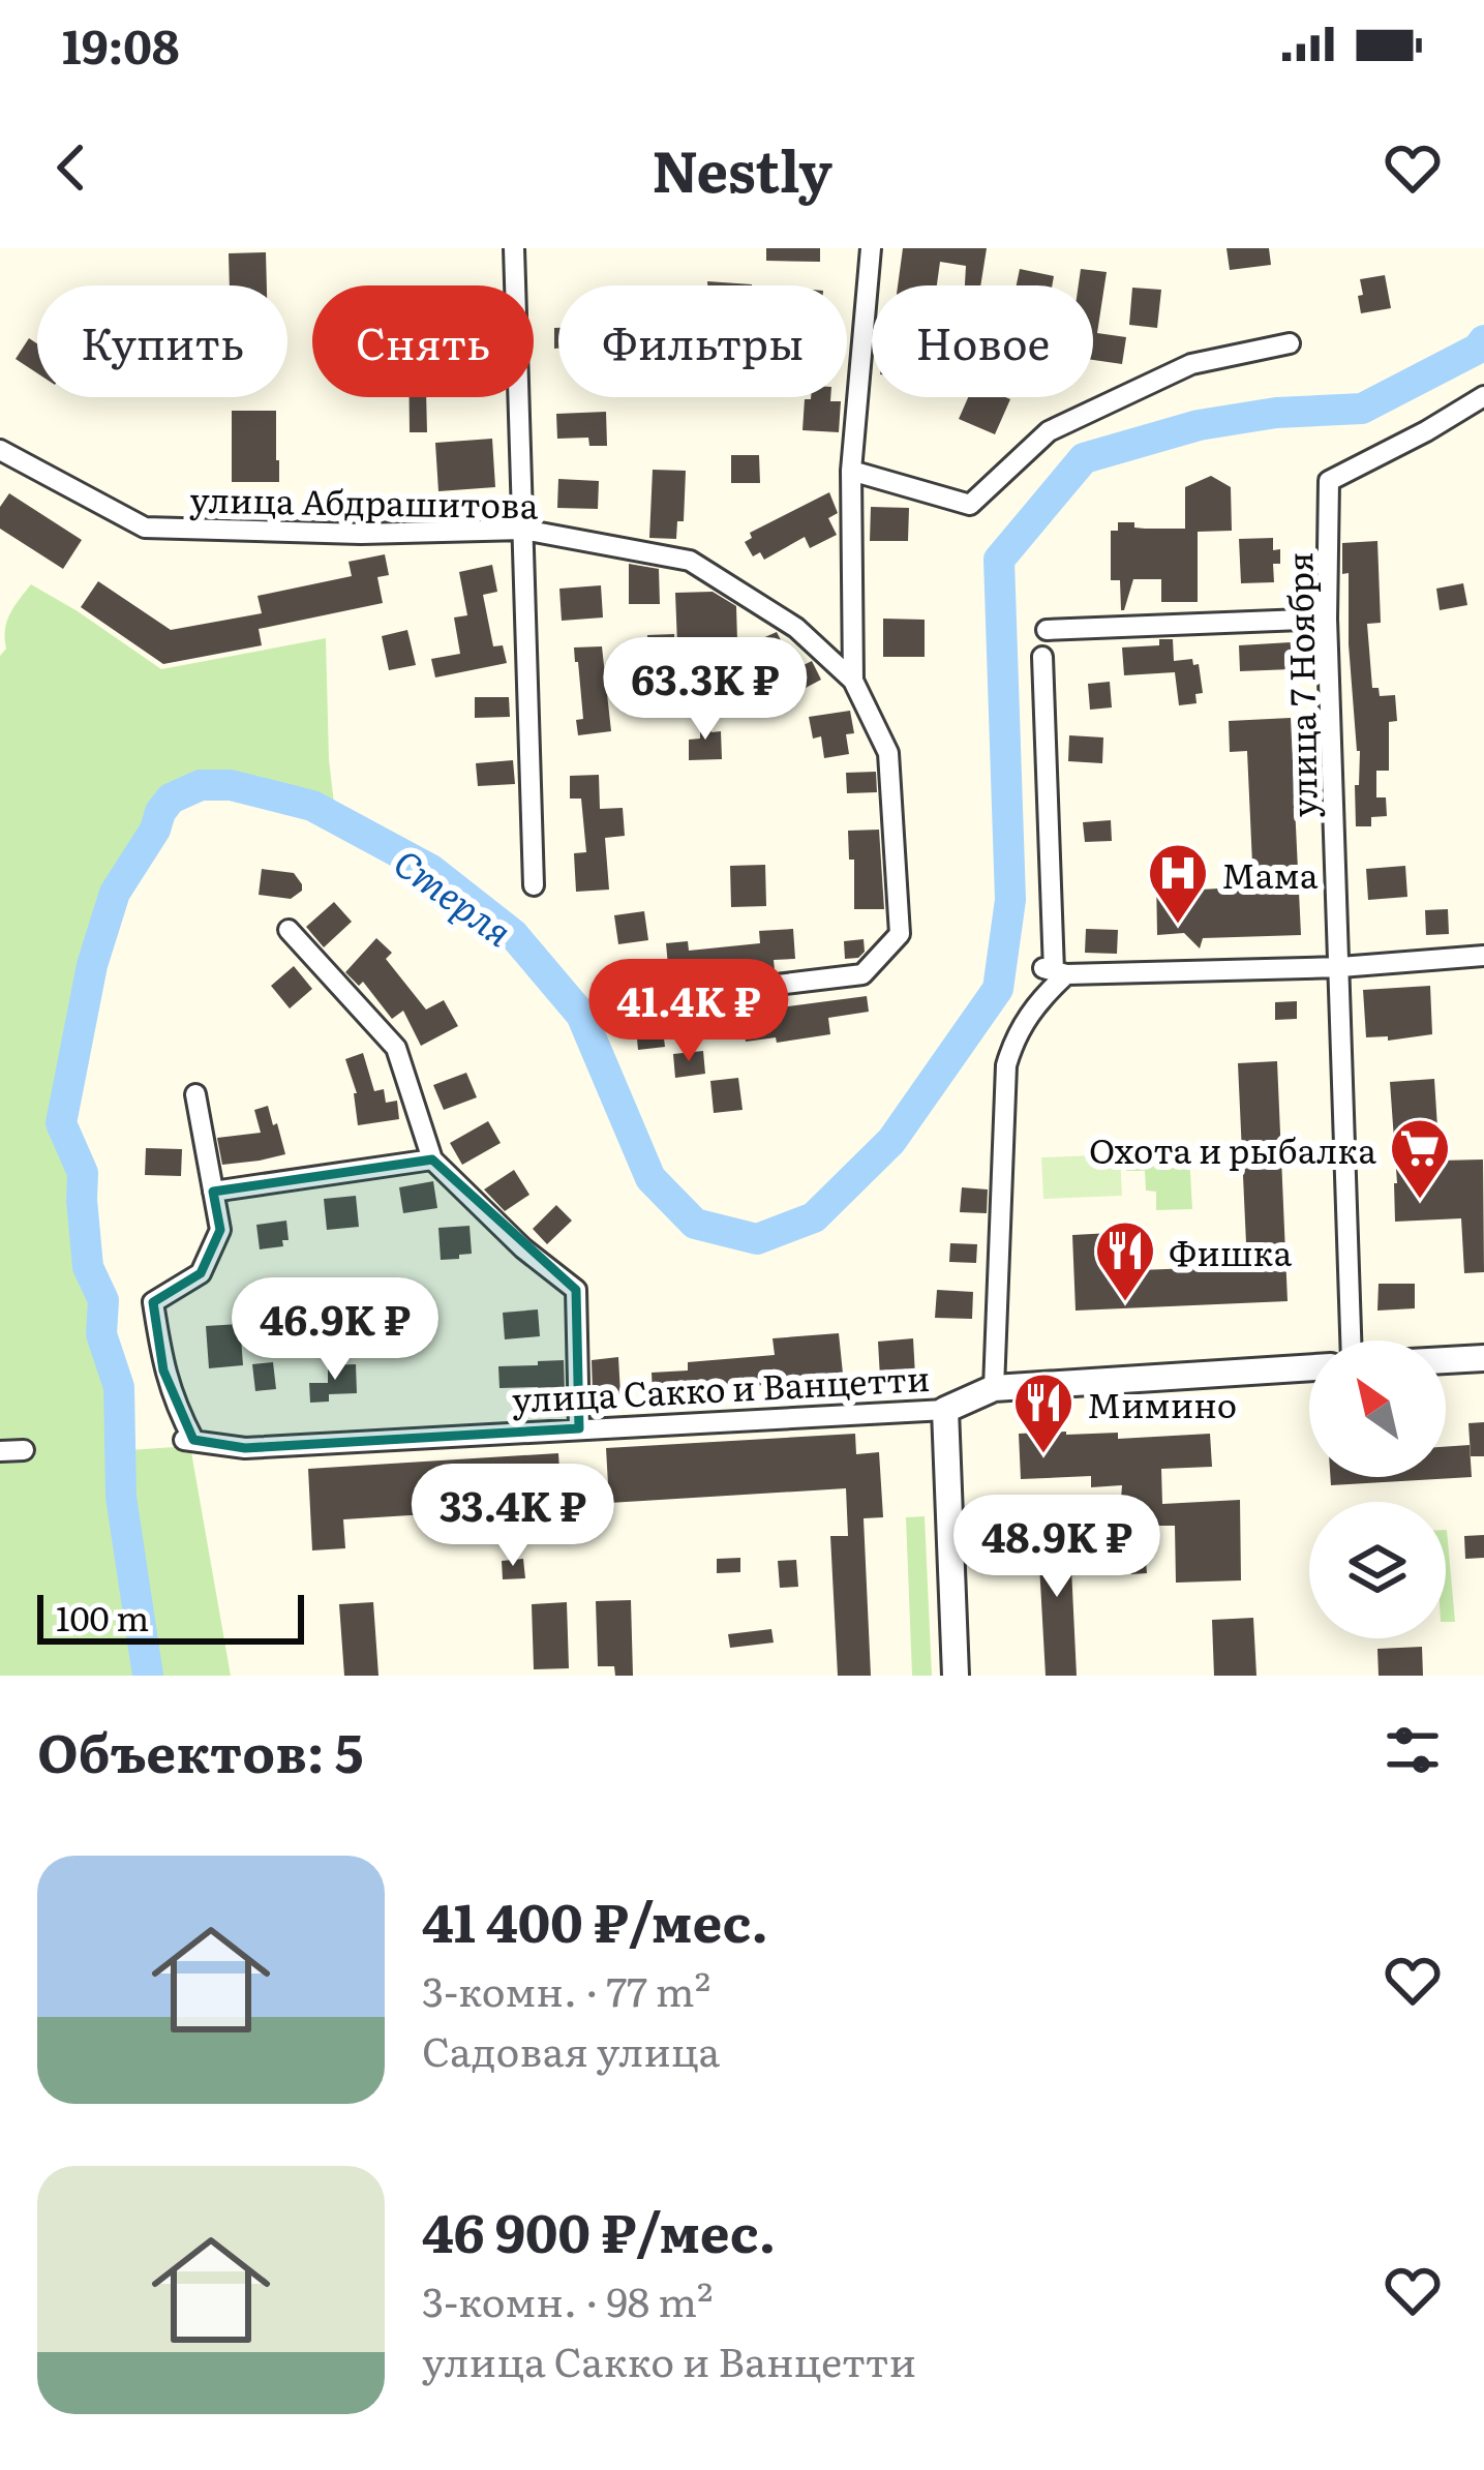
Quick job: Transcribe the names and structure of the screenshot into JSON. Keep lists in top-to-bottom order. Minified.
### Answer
{"streets":{"street":["улица Абдрашитова","улица 7 Ноября","улица Сакко и Ванцетти"]},"water":["Стерля"],"places":{"hospital":["Мама"],"supermarket":["Охота и рыбалка"],"restaurant":["Фишка","Мимино"]},"scale_bar":"100 m","north":"top left","page":{"status":"19:08","header":"Nestly","chip":["Купить","Снять","Фильтры","Новое"],"price":["63.3K ₽","41.4K ₽","46.9K ₽","33.4K ₽","48.9K ₽"],"scale":"100 m","heading":"Объектов: 5","list":[{"name":"41 400 ₽/мес.","note":"3-комн. · 77 m² · Садовая улица"},{"name":"46 900 ₽/мес.","note":"3-комн. · 98 m² · улица Сакко и Ванцетти"}]}}
